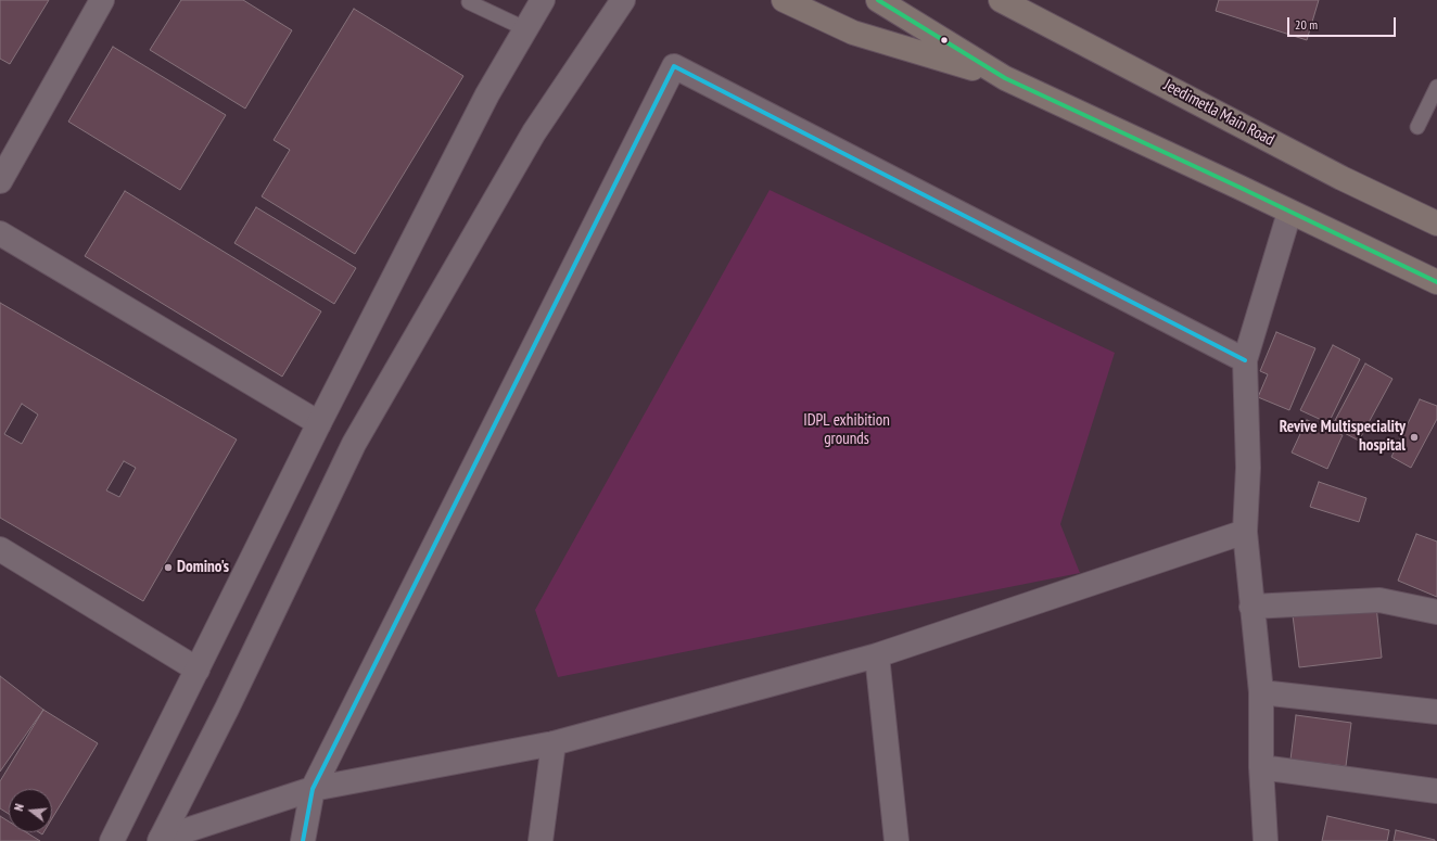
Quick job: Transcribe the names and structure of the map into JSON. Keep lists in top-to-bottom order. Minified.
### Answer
{"streets":{"main road":["Jeedimetla Main Road"]},"parks":["IDPL exhibition grounds"],"places":["Revive Multispeciality hospital","Domino's"],"scale_bar":"20 m","north":"left"}
